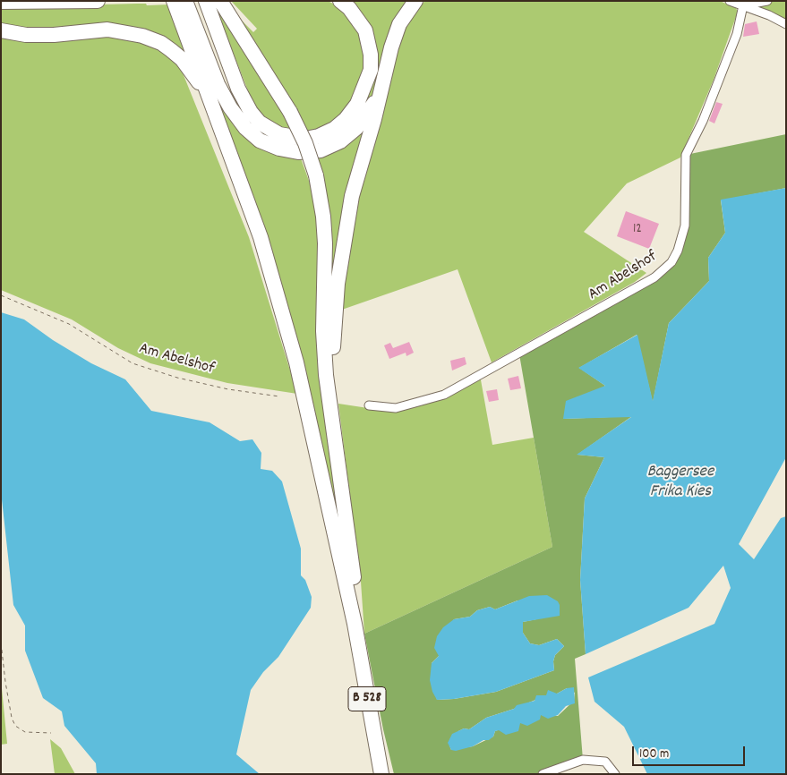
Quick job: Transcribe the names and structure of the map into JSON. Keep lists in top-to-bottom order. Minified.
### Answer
{"streets":{"highway":["B 528"],"street":["Am Abelshof"]},"water":["Baggersee Frika Kies"],"house_numbers":["12"],"scale_bar":"100 m"}
